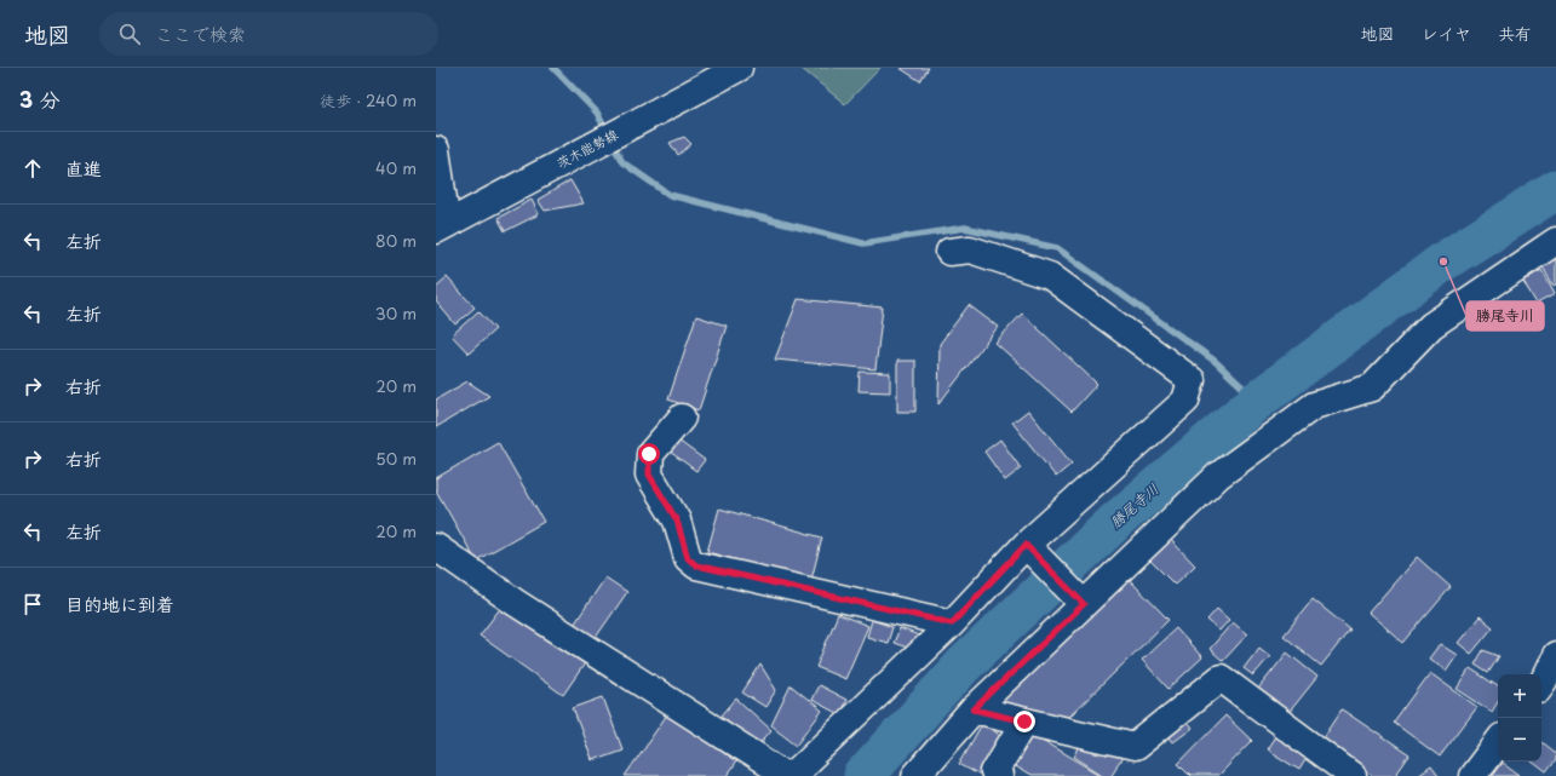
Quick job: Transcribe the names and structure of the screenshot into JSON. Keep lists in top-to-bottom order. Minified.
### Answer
{"streets":{"street":["茨木能勢線"]},"water":["勝尾寺川"],"places":["勝尾寺川"],"page":{"header":"地図","search":"ここで検索","nav":["地図","レイヤ","共有"],"heading":["3 分","徒歩 · 240 m"],"list":[["直進","40 m"],["左折","80 m"],["左折","30 m"],["右折","20 m"],["右折","50 m"],["左折","20 m"],"目的地に到着"],"map_buttons":["+","−"]}}
